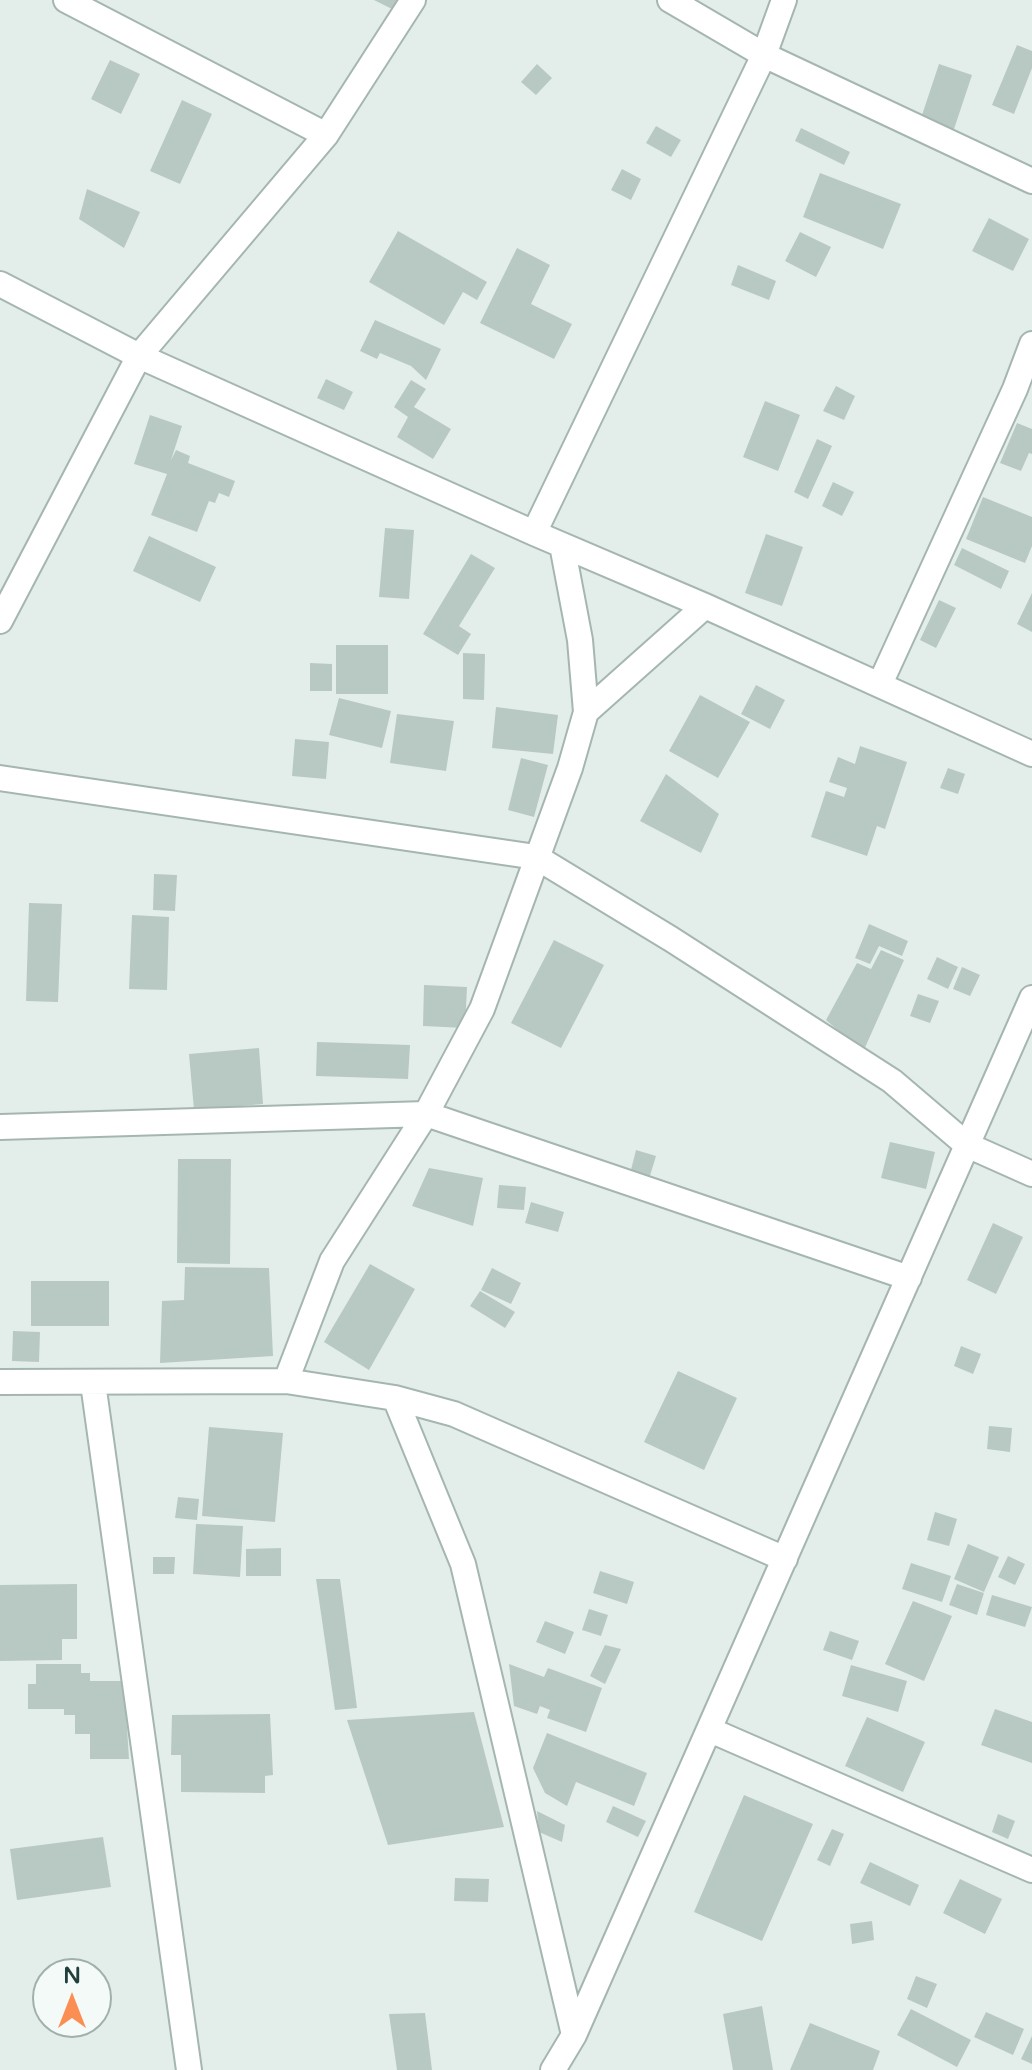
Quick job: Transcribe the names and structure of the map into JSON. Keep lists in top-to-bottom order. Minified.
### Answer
{"north":"top"}
